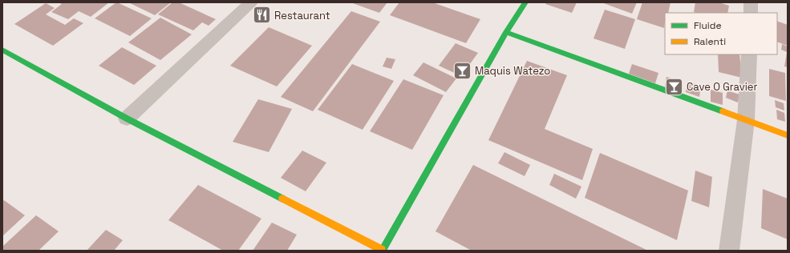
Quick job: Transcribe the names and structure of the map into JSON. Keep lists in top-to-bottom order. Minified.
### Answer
{"places":{"restaurant":["Restaurant"],"bar":["Maquis Watezo","Cave O Gravier"]},"legend":["Fluide","Ralenti"]}
